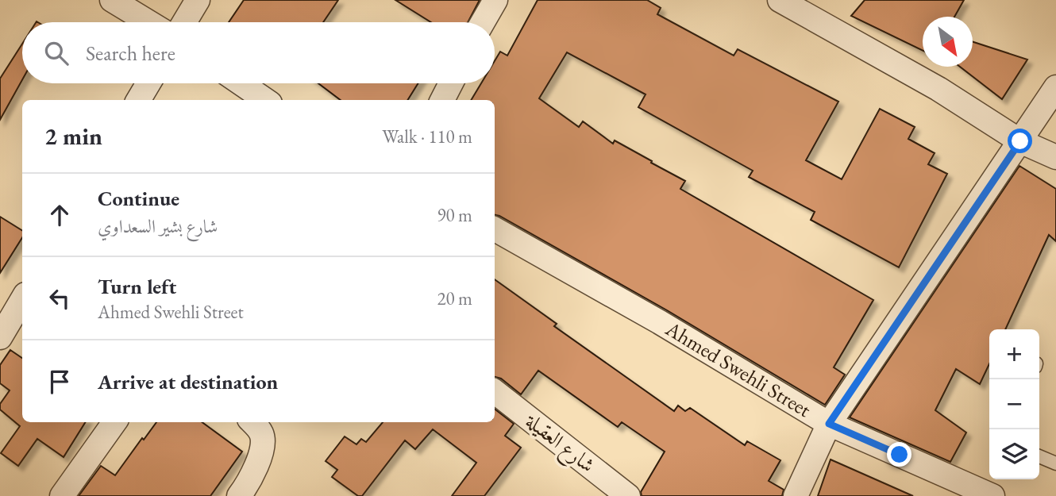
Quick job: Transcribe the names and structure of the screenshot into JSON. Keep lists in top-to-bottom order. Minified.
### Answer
{"streets":{"street":["Ahmed Swehli Street","شارع العقيلة"]},"north":"bottom right","page":{"search":"Search here","heading":["2 min","Walk · 110 m"],"list":[["Continue","شارع بشير السعداوي","90 m"],["Turn left","Ahmed Swehli Street","20 m"],"Arrive at destination"],"map_buttons":["+","−"]}}
